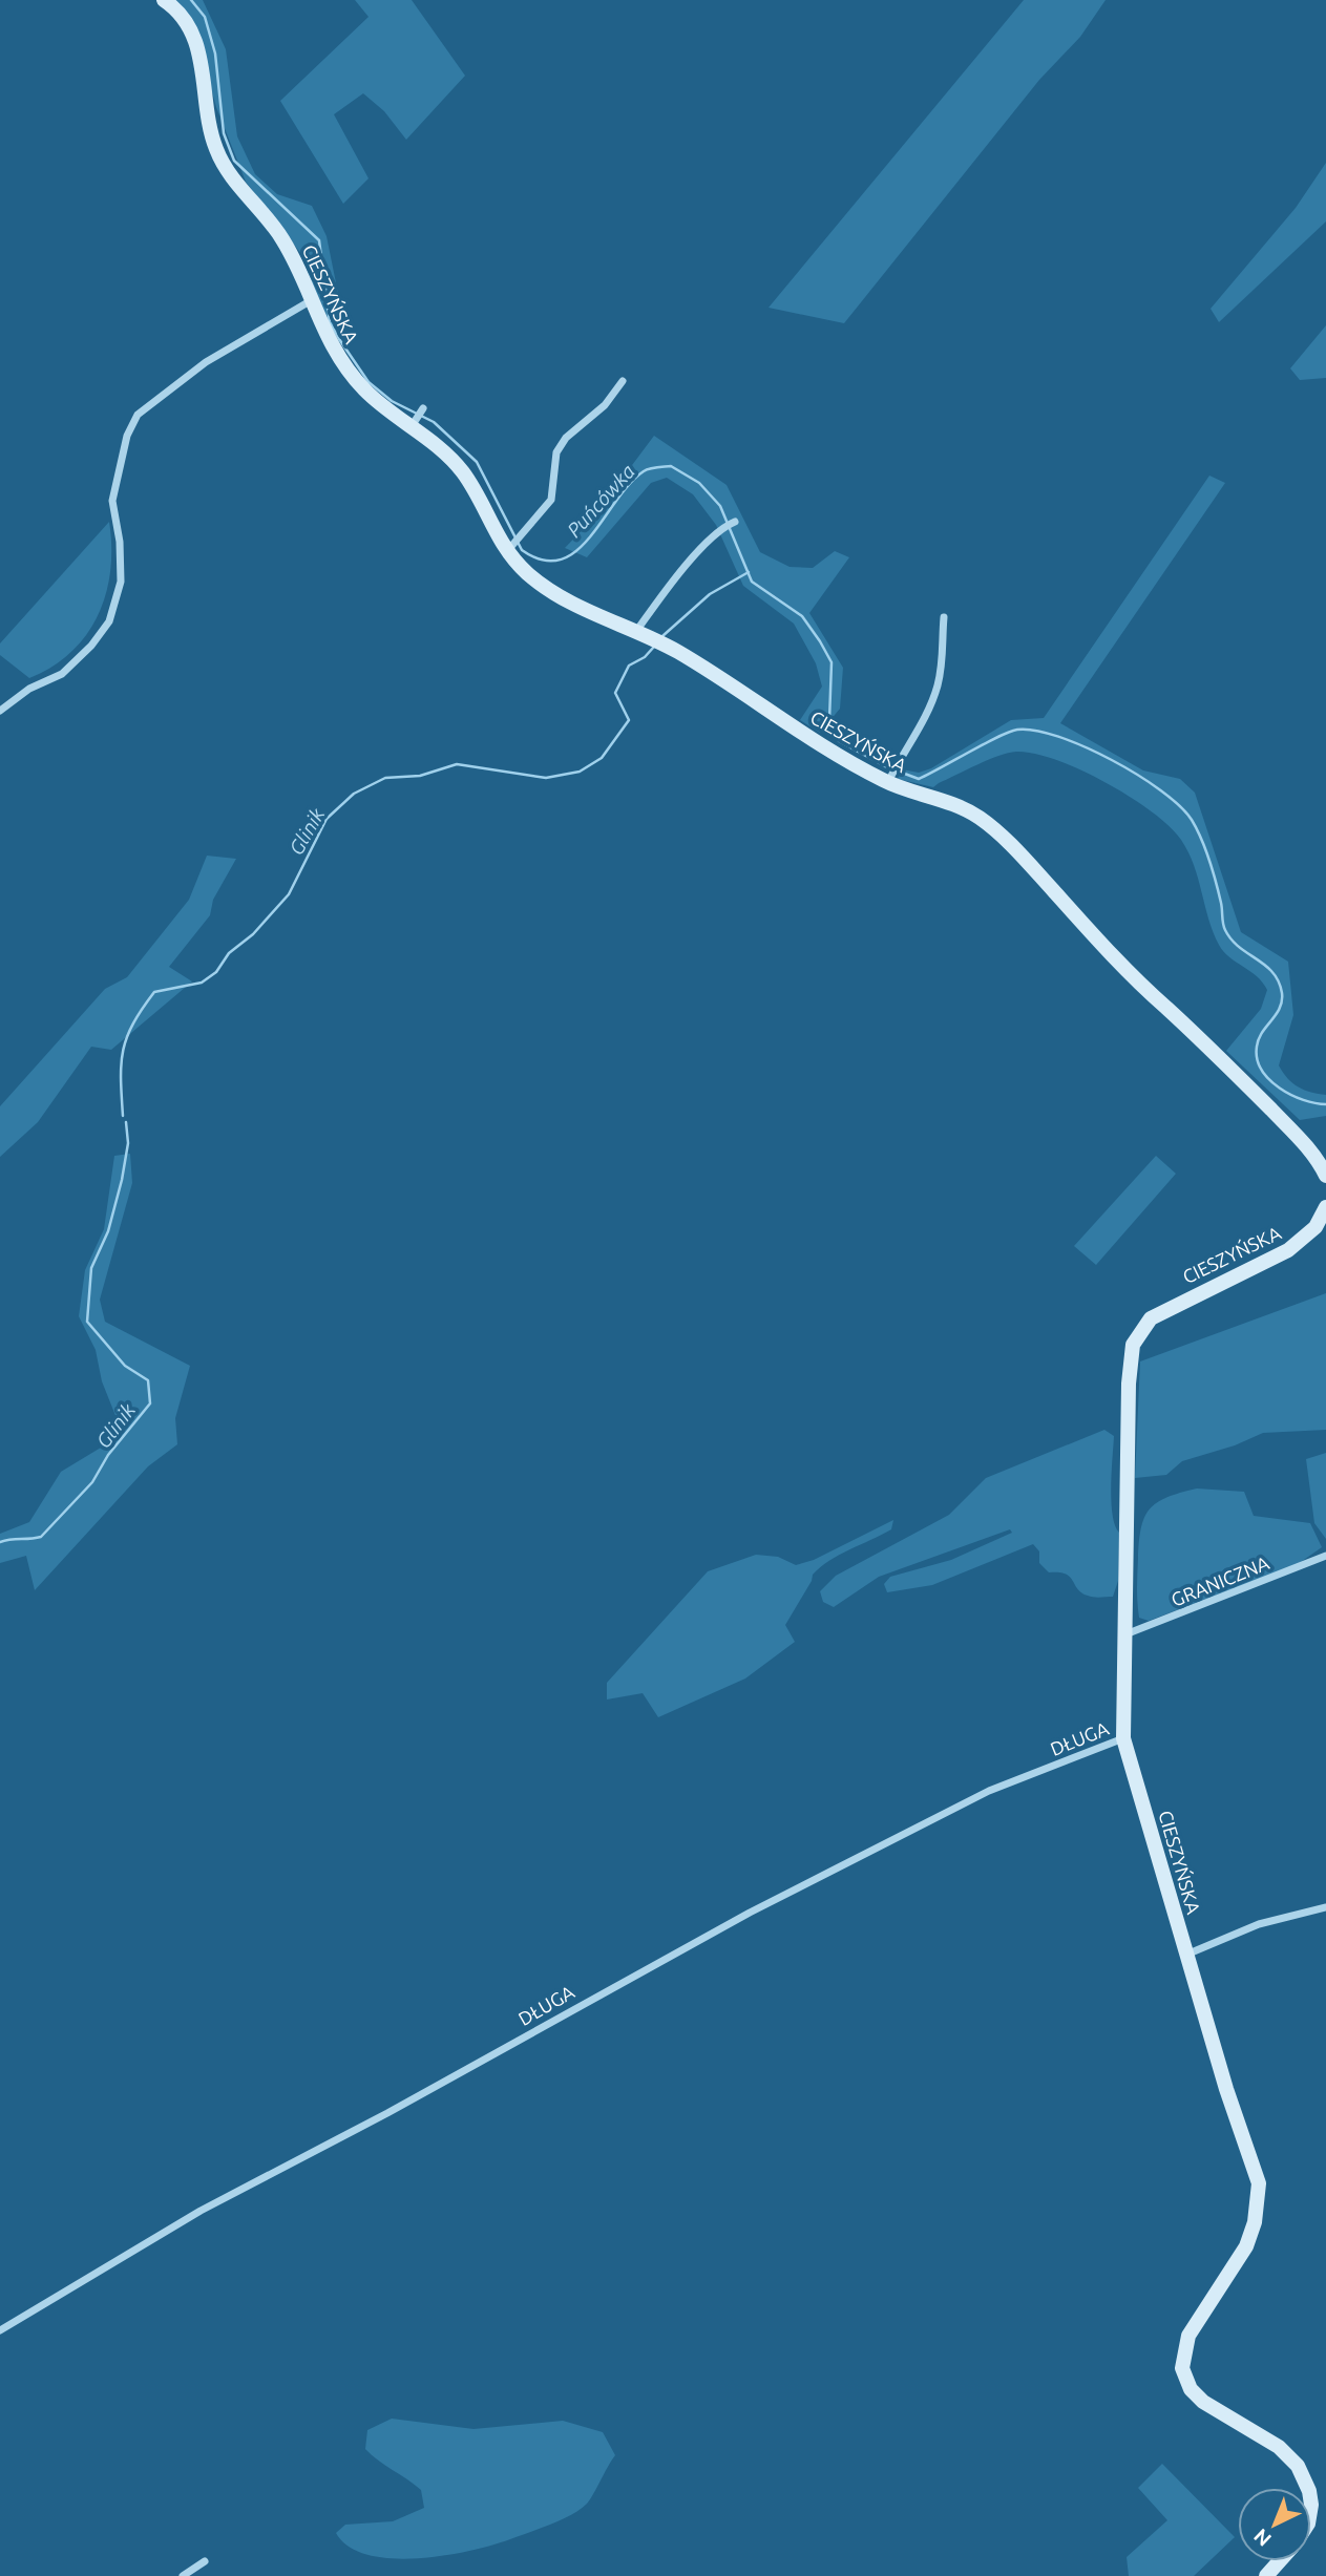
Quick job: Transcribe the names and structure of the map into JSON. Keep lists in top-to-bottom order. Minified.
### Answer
{"streets":{"street":["CIESZYŃSKA","GRANICZNA","DŁUGA"]},"crossings":[["CIESZYŃSKA","GRANICZNA"],["CIESZYŃSKA","DŁUGA"]],"water":["Puńcówka","Glinik"],"north":"bottom left"}
